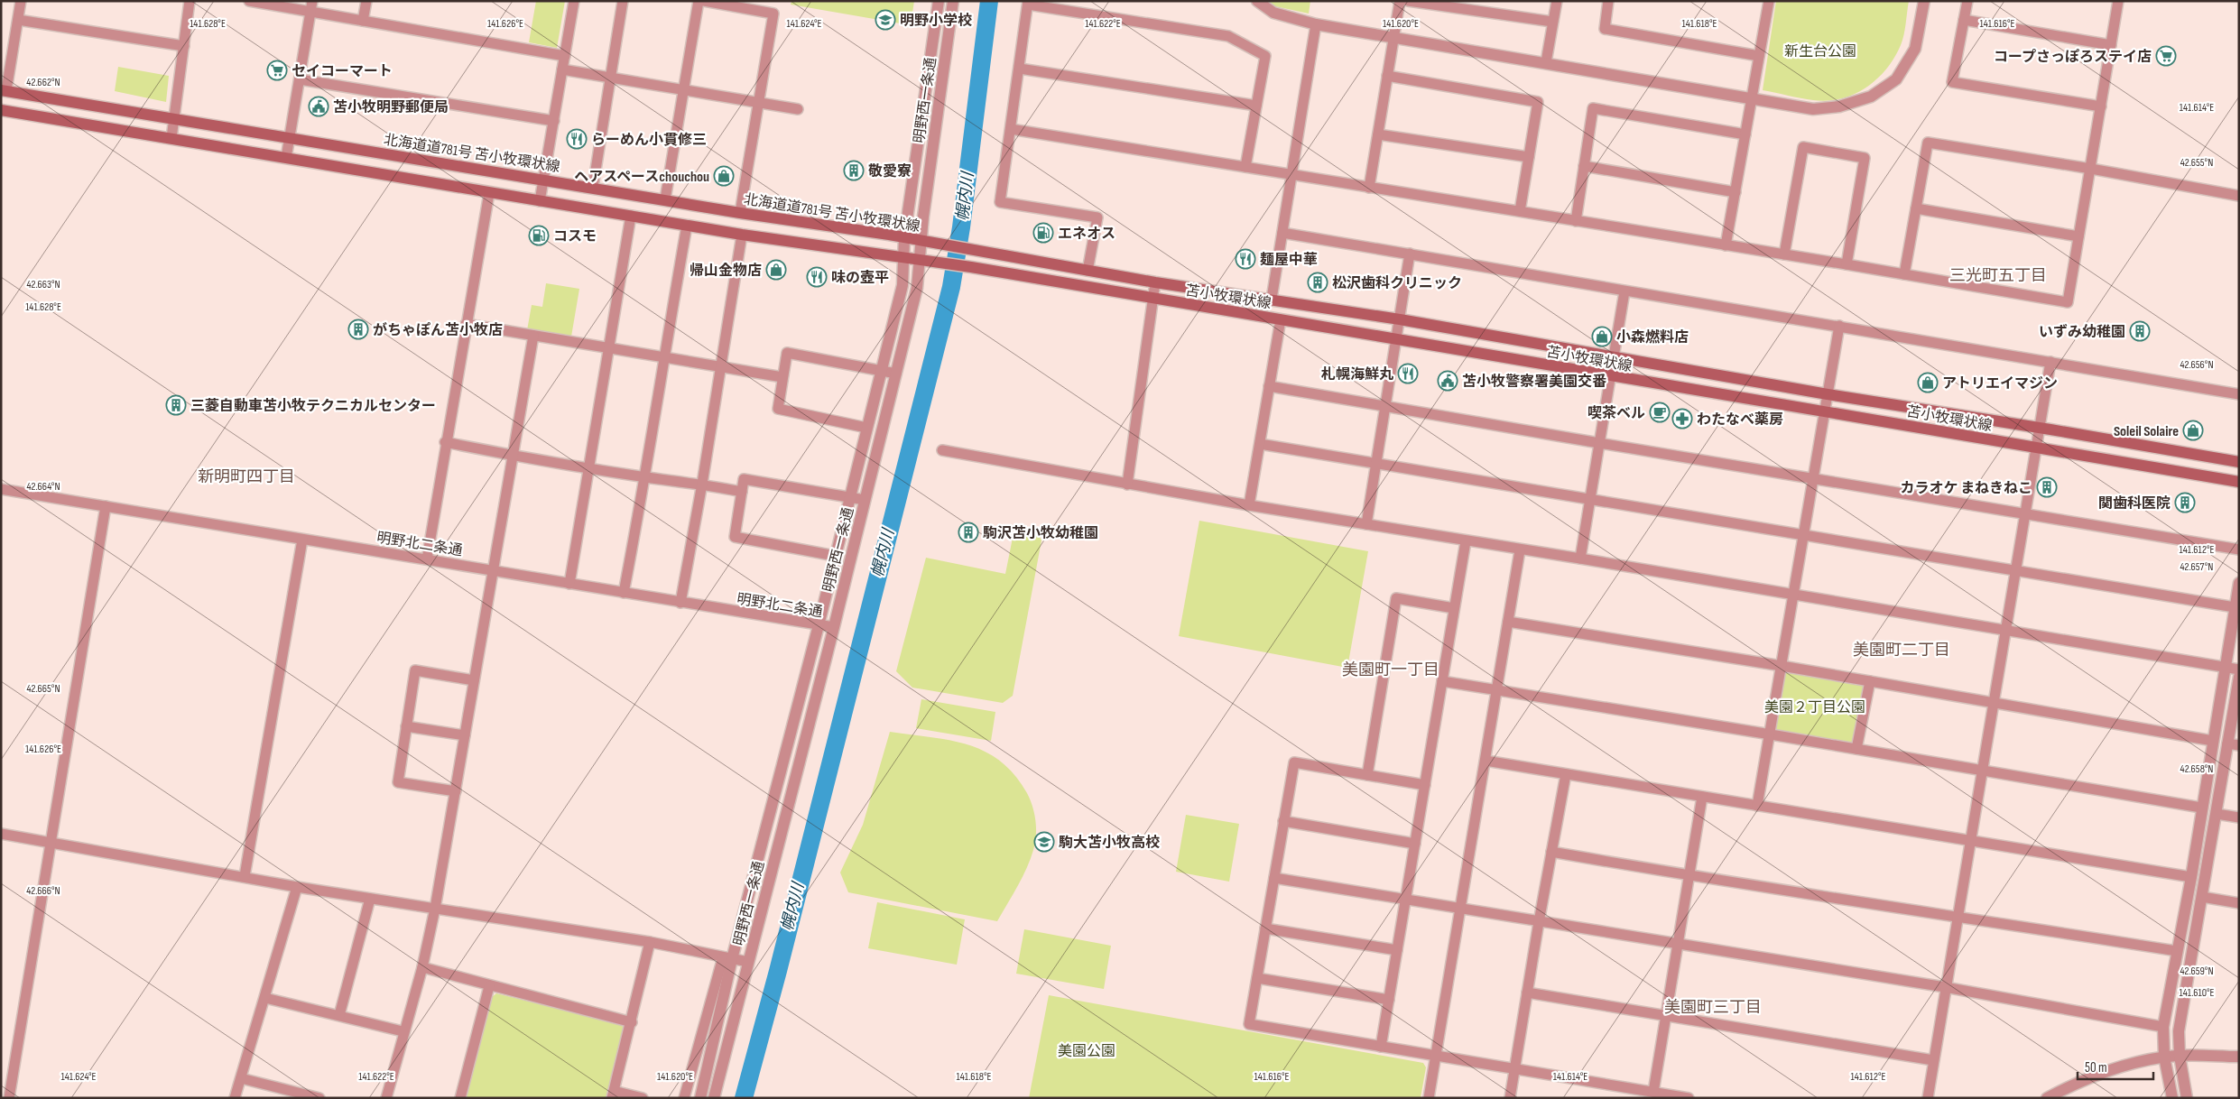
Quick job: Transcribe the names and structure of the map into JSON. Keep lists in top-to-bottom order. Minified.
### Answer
{"streets":{"main road":["北海道道781号 苫小牧環状線","苫小牧環状線"],"street":["明野西一条通","明野北二条通"]},"crossings":[["明野西一条通","北海道道781号 苫小牧環状線"],["明野西一条通","苫小牧環状線"],["明野西一条通","明野北二条通"],["北海道道781号 苫小牧環状線","苫小牧環状線"]],"districts":["三光町五丁目","新明町四丁目","美園町二丁目","美園町一丁目","美園町三丁目"],"water":["幌内川"],"parks":["新生台公園","美園２丁目公園","美園公園"],"places":{"school or university":["明野小学校","駒大苫小牧高校"],"supermarket":["コープさっぽろステイ店","セイコーマート"],"public building":["苫小牧明野郵便局","苫小牧警察署美園交番"],"restaurant":["らーめん小貫修三","麺屋中華","味の壺平","札幌海鮮丸"],"building":["敬愛寮","松沢歯科クリニック","がちゃぽん苫小牧店","いずみ幼稚園","三菱自動車苫小牧テクニカルセンター","カラオケ まねきねこ","関歯科医院","駒沢苫小牧幼稚園"],"shop":["ヘアスペースchouchou","帰山金物店","小森燃料店","アトリエイマジン","Soleil Solaire"],"fuel station":["エネオス","コスモ"],"cafe":["喫茶ベル"],"pharmacy":["わたなべ薬房"]},"scale_bar":"50 m","coordinates":["141.628°E","141.626°E","141.624°E","141.622°E","141.620°E","141.618°E","141.616°E","42.662°N","141.614°E","42.655°N","42.663°N","42.656°N","42.664°N","141.612°E","42.657°N","42.665°N","42.658°N","42.666°N","42.659°N","141.610°E"]}
